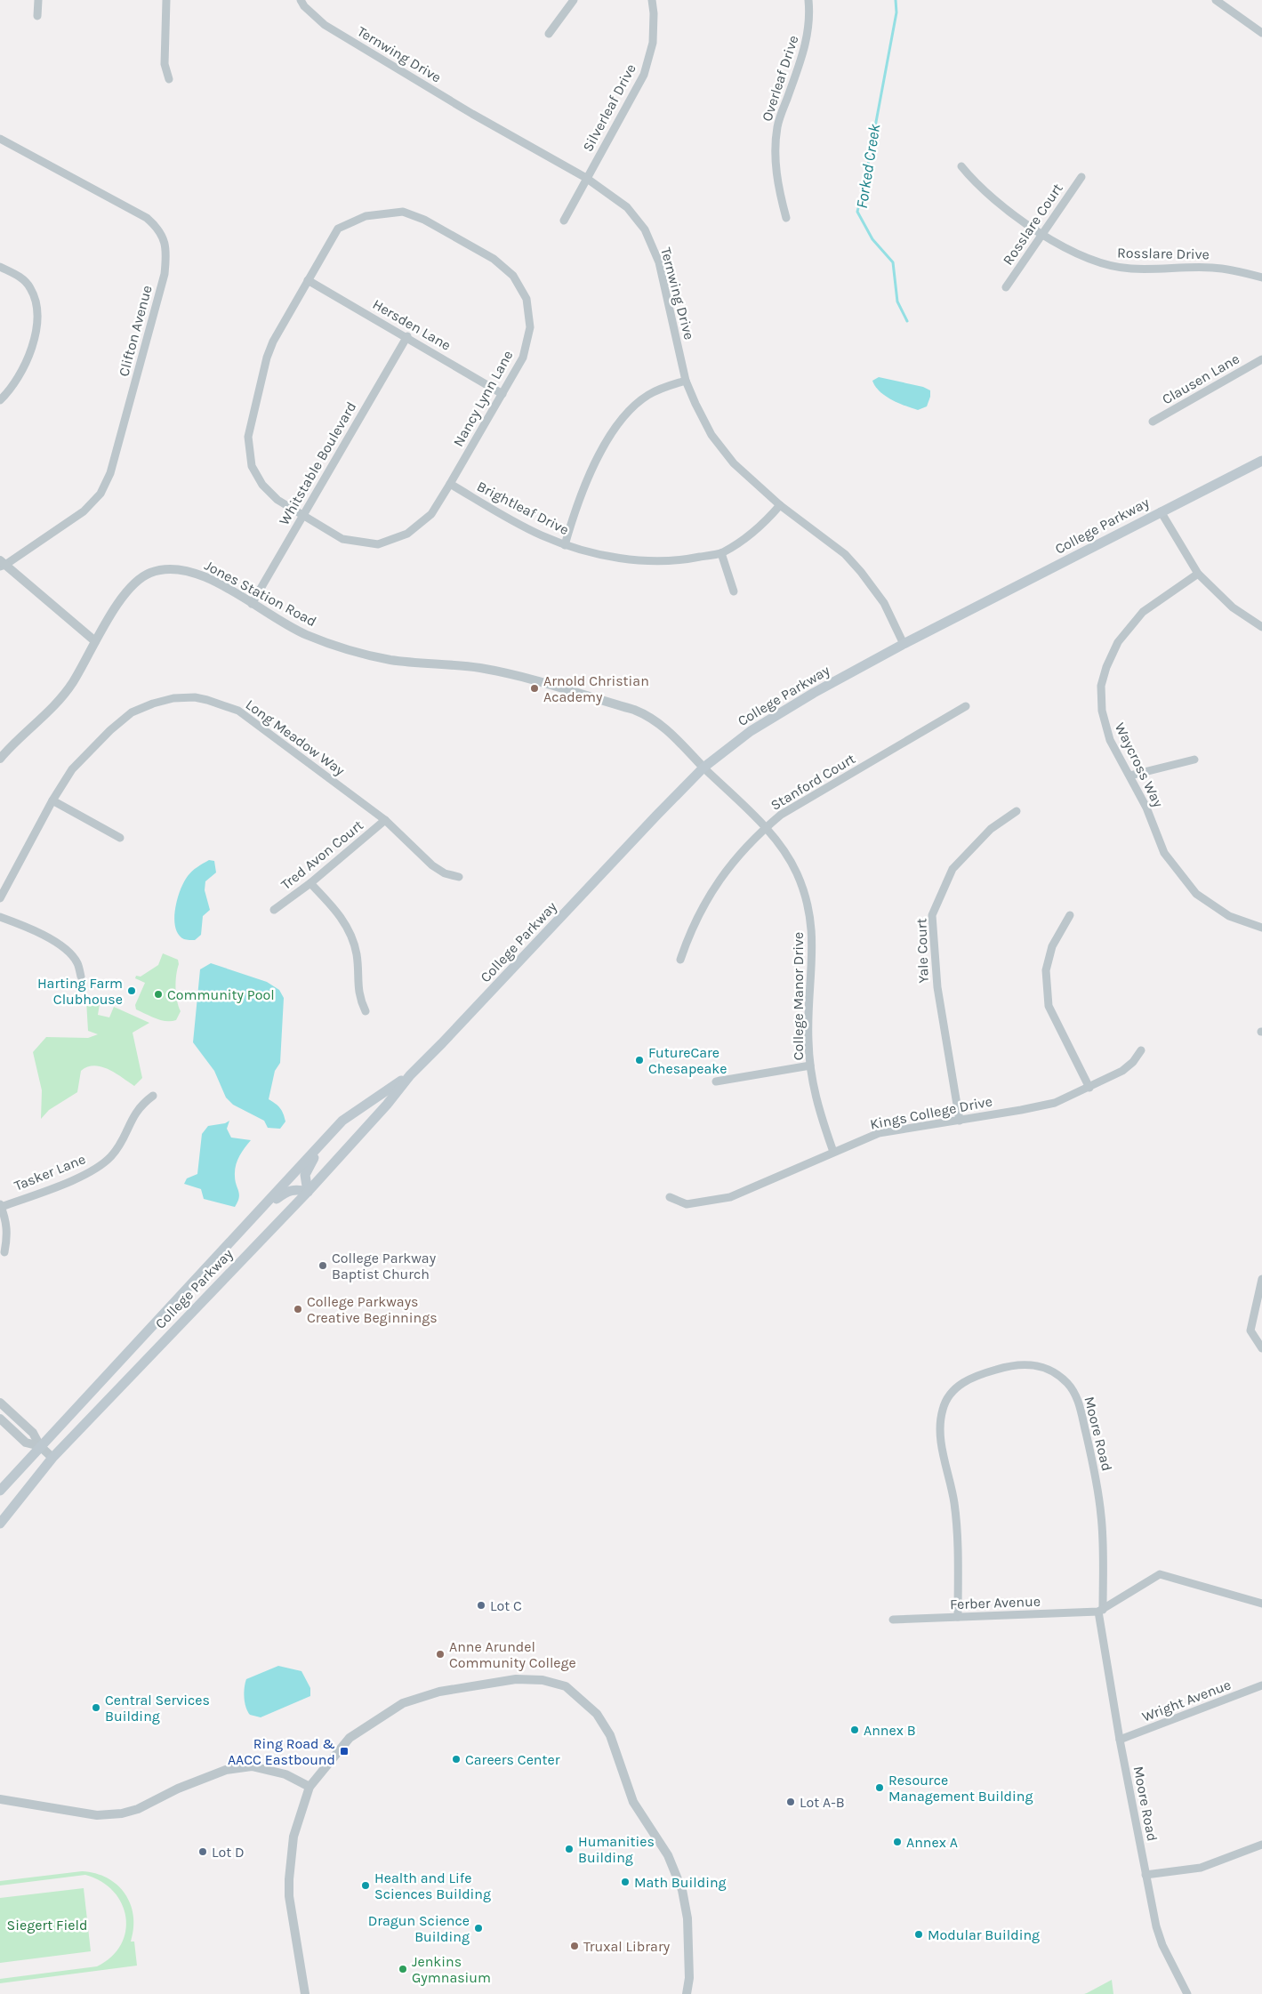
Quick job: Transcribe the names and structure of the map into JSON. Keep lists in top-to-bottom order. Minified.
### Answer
{"streets":{"main road":["College Parkway"],"street":["Ternwing Drive","Overleaf Drive","Silverleaf Drive","Rosslare Court","Rosslare Drive","Hersden Lane","Clifton Avenue","Clausen Lane","Nancy Lynn Lane","Whitstable Boulevard","Brightleaf Drive","Jones Station Road","Long Meadow Way","Waycross Way","Stanford Court","Tred Avon Court","Yale Court","College Manor Drive","Kings College Drive","Tasker Lane","Moore Road","Ferber Avenue","Wright Avenue"]},"crossings":[["Ternwing Drive","Silverleaf Drive"],["Ternwing Drive","Brightleaf Drive"],["Ternwing Drive","College Parkway"],["Rosslare Court","Rosslare Drive"],["Hersden Lane","Nancy Lynn Lane"],["Hersden Lane","Whitstable Boulevard"],["Nancy Lynn Lane","Whitstable Boulevard"],["Nancy Lynn Lane","Brightleaf Drive"],["Whitstable Boulevard","Jones Station Road"],["College Parkway","Jones Station Road"],["College Parkway","College Manor Drive"],["Jones Station Road","College Manor Drive"],["Long Meadow Way","Tred Avon Court"],["Stanford Court","College Manor Drive"],["Yale Court","Kings College Drive"],["College Manor Drive","Kings College Drive"],["Moore Road","Ferber Avenue"],["Moore Road","Wright Avenue"]],"water":["Forked Creek"],"parks":["Siegert Field"],"places":{"other":["Arnold Christian Academy","Harting Farm Clubhouse","Community Pool","FutureCare Chesapeake","College Parkway Baptist Church","College Parkways Creative Beginnings","Lot C","Anne Arundel Community College","Central Services Building","Annex B","Careers Center","Resource Management Building","Lot A-B","Annex A","Humanities Building","Lot D","Math Building","Health and Life Sciences Building","Dragun Science Building","Modular Building","Truxal Library","Jenkins Gymnasium"],"transit":["Ring Road & AACC Eastbound"]}}
